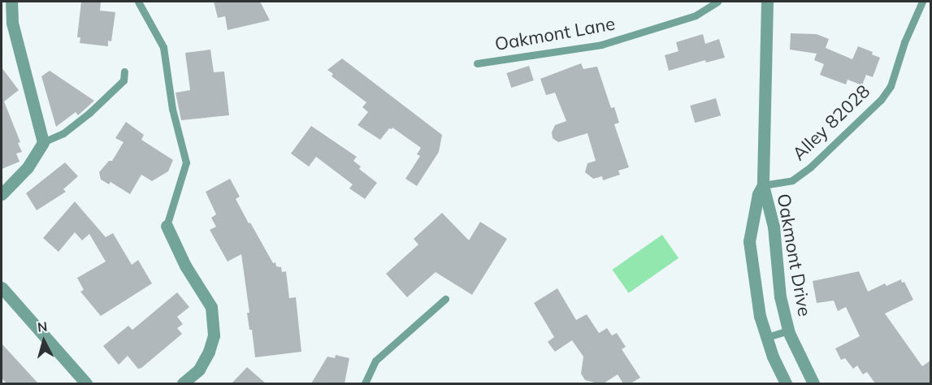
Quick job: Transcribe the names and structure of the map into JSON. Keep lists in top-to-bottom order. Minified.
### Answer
{"streets":{"street":["Oakmont Drive"],"lane":["Oakmont Lane","Alley 82028"]},"crossings":[["Alley 82028","Oakmont Drive"]],"north":"top"}
